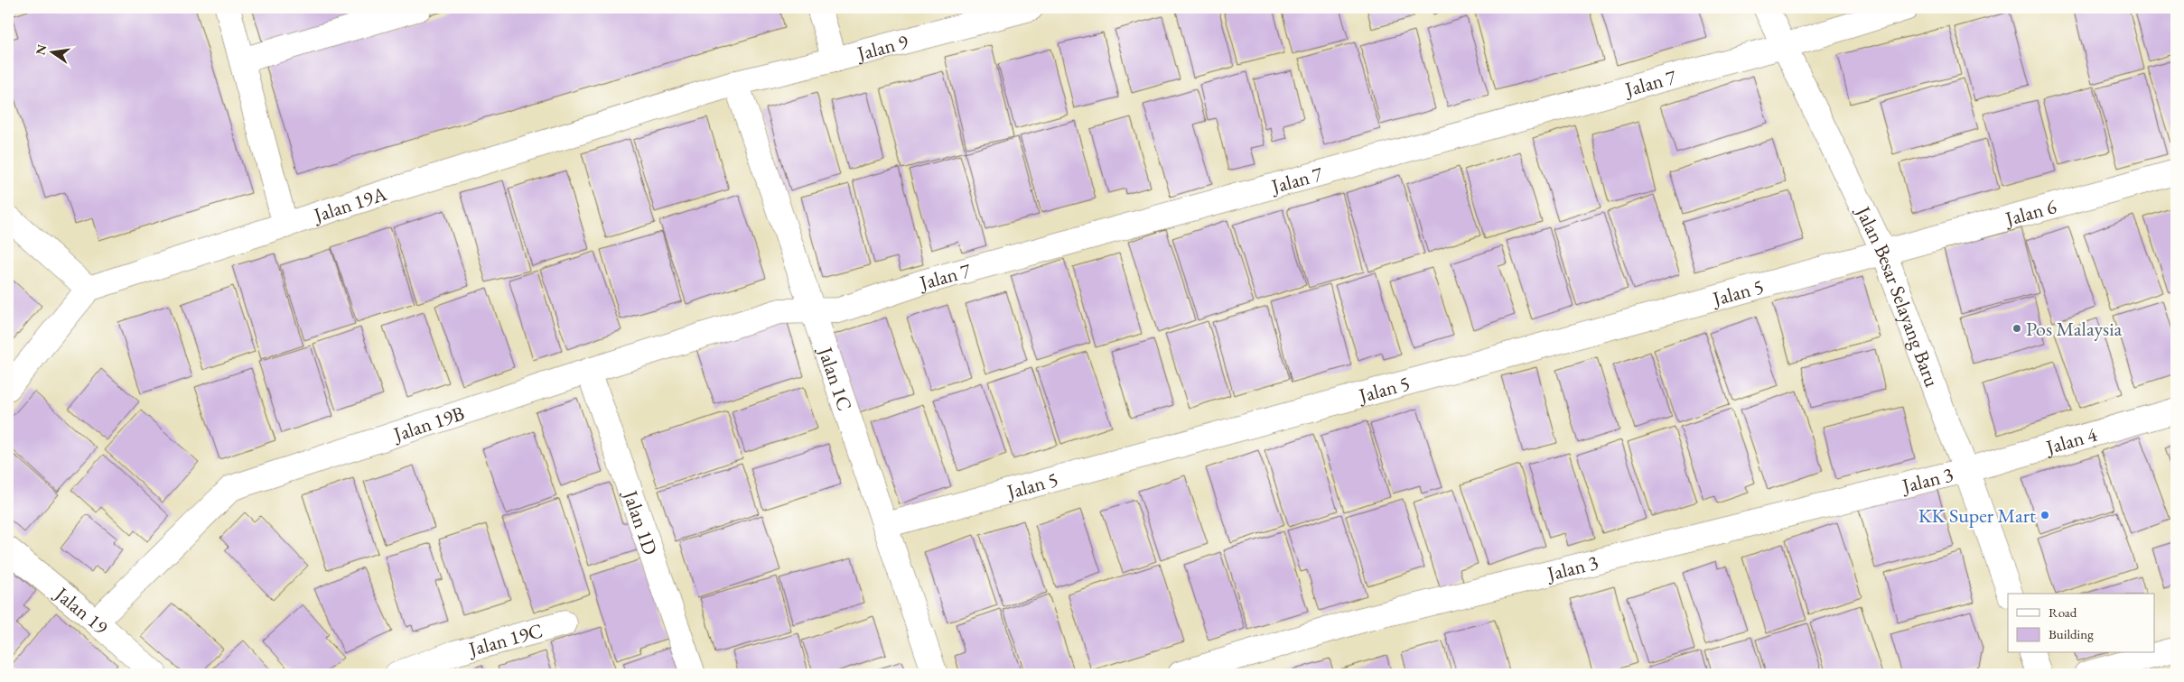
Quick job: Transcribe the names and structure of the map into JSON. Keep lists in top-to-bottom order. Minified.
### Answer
{"streets":{"street":["Jalan 9","Jalan 7","Jalan 19A","Jalan 6","Jalan 5","Jalan Besar Selayang Baru","Jalan 1C","Jalan 19B","Jalan 4","Jalan 3","Jalan 1D","Jalan 19","Jalan 19C"]},"crossings":[["Jalan 9","Jalan 19A"],["Jalan 9","Jalan 1C"],["Jalan 7","Jalan Besar Selayang Baru"],["Jalan 7","Jalan 1C"],["Jalan 7","Jalan 19B"],["Jalan 19A","Jalan 1C"],["Jalan 6","Jalan 5"],["Jalan 6","Jalan Besar Selayang Baru"],["Jalan 5","Jalan Besar Selayang Baru"],["Jalan 5","Jalan 1C"],["Jalan Besar Selayang Baru","Jalan 4"],["Jalan Besar Selayang Baru","Jalan 3"],["Jalan 1C","Jalan 19B"],["Jalan 19B","Jalan 1D"],["Jalan 19B","Jalan 19"],["Jalan 4","Jalan 3"]],"places":["Pos Malaysia","KK Super Mart"],"legend":["Road","Building"],"north":"left"}
